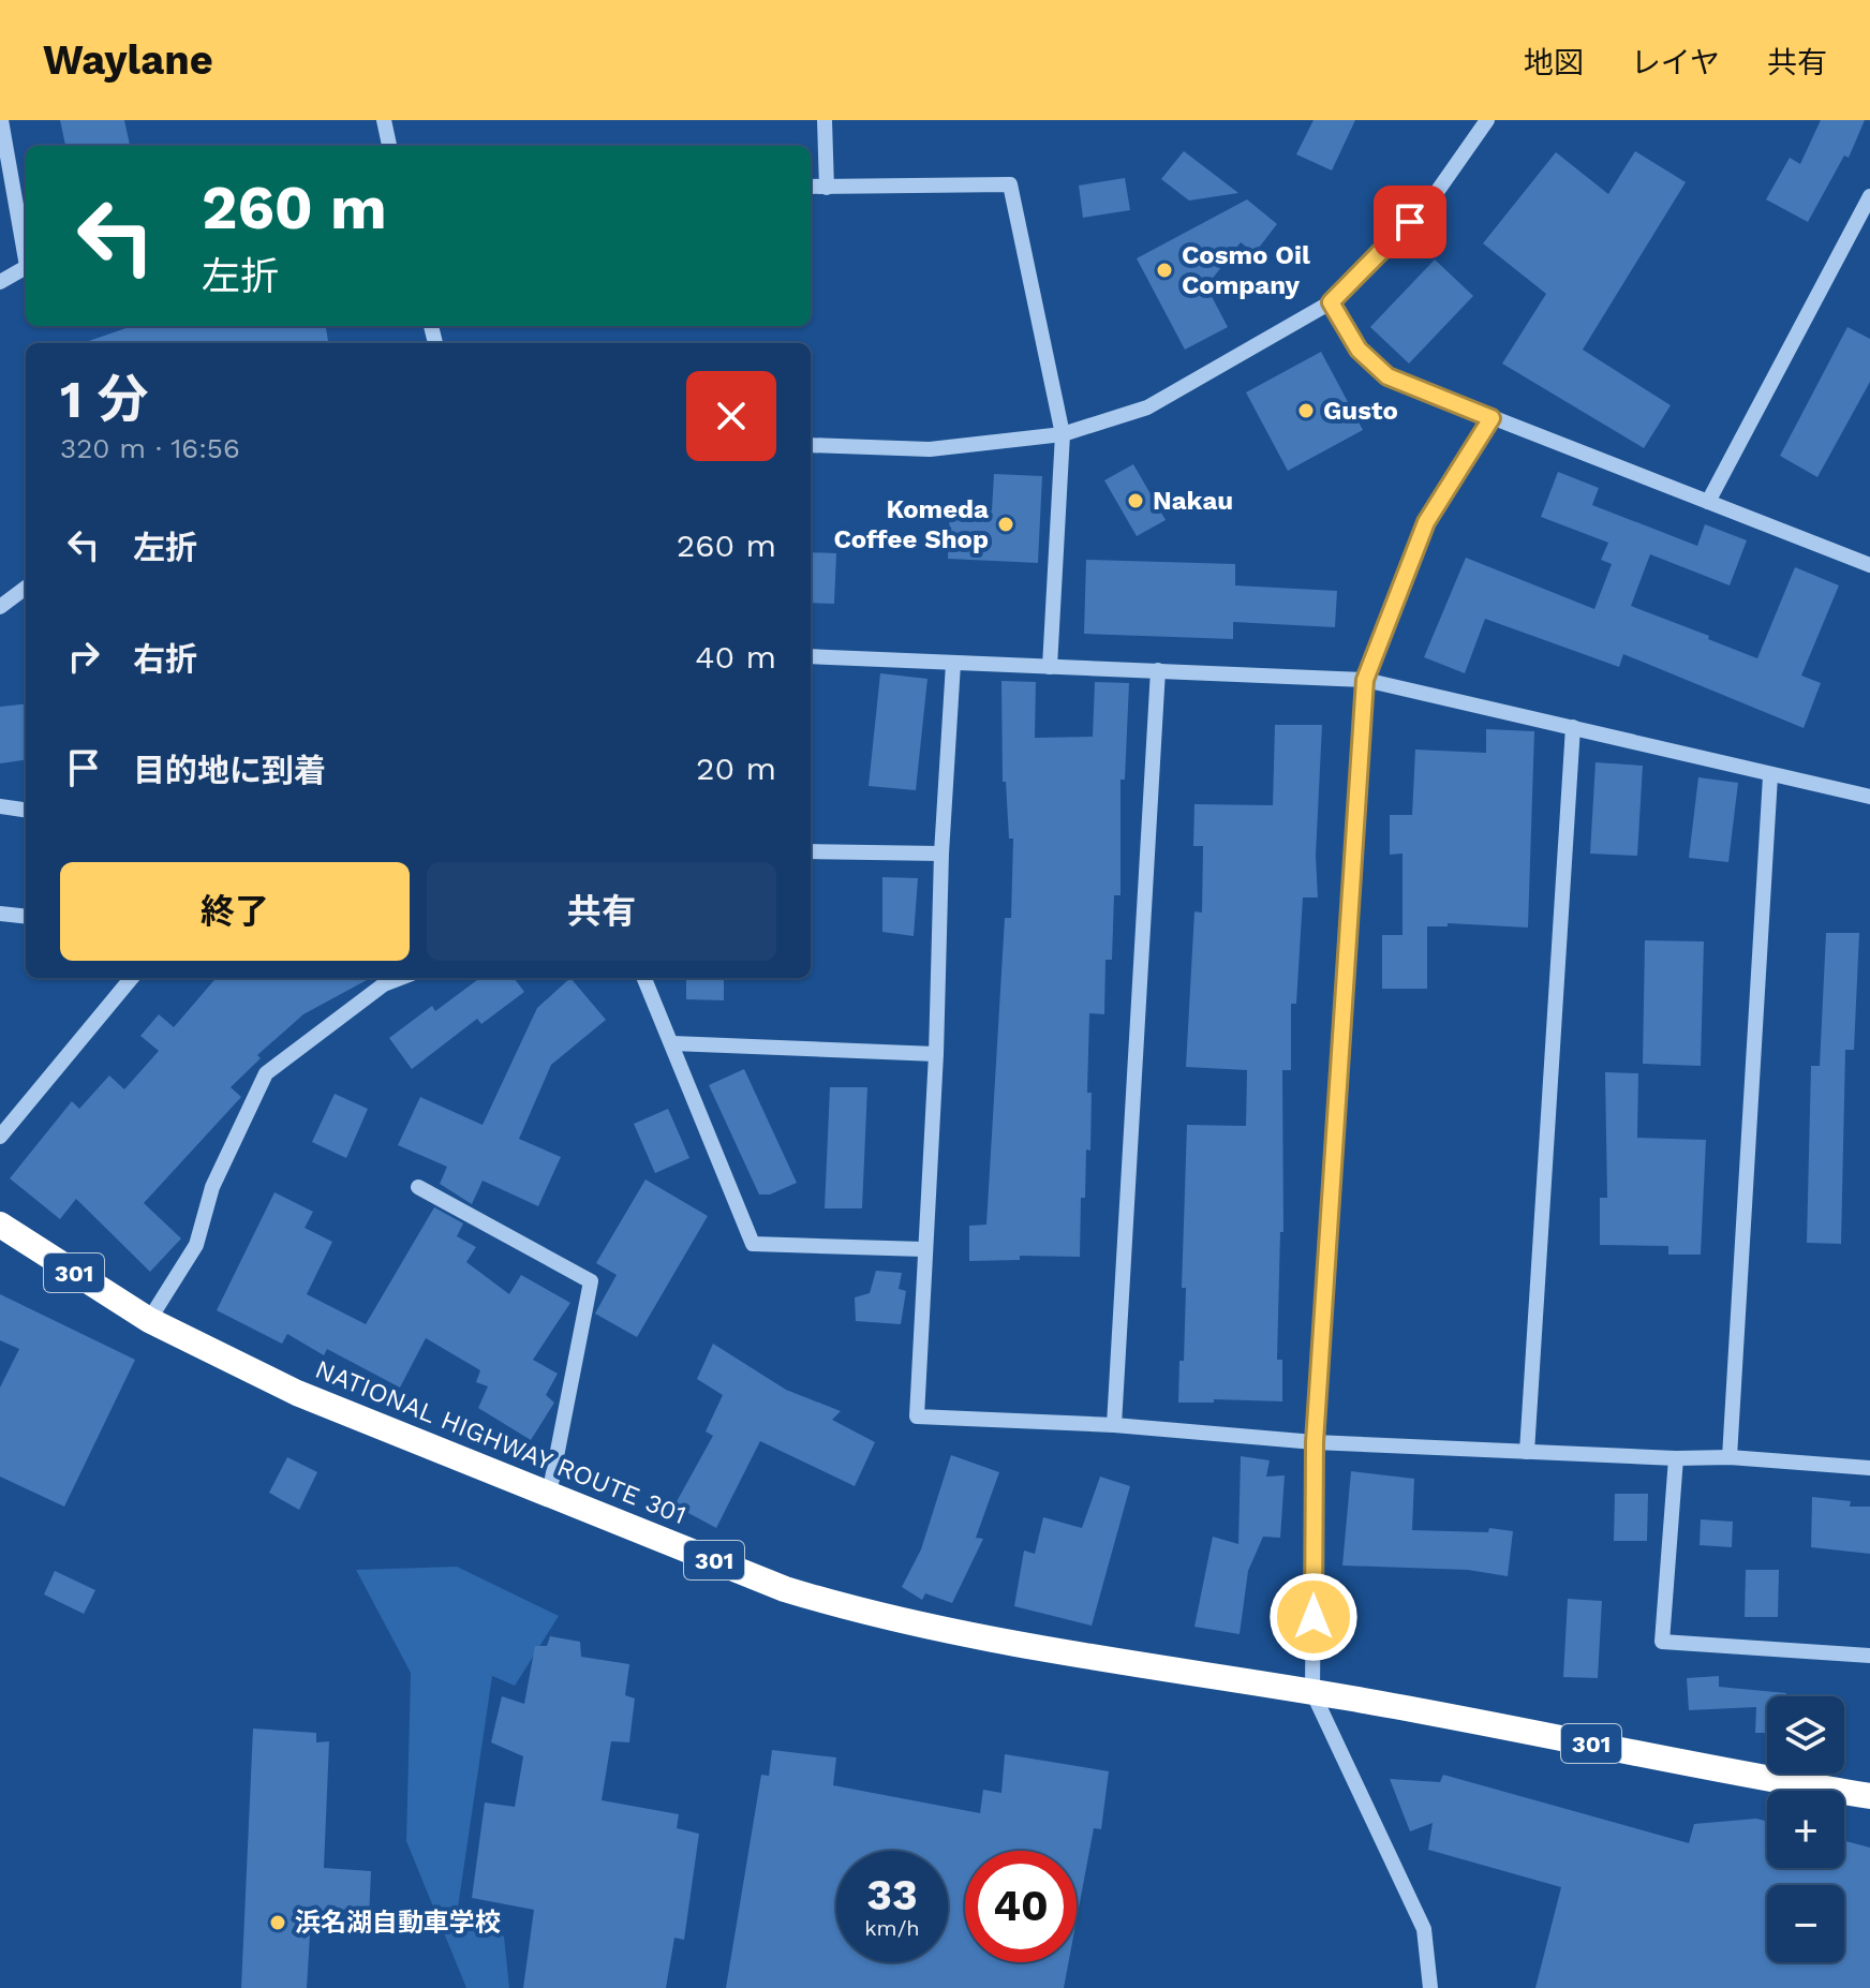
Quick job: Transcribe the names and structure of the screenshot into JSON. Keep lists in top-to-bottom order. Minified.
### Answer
{"streets":{"highway":["301","NATIONAL HIGHWAY ROUTE 301"]},"places":["Cosmo Oil Company","Gusto","Nakau","Komeda Coffee Shop","浜名湖自動車学校"],"page":{"header":"Waylane","nav":["地図","レイヤ","共有"],"turn":["260 m","左折"],"heading":["1 分","320 m · 16:56"],"list":[{"name":"左折","value":"260 m"},{"name":"右折","value":"40 m"},{"name":"目的地に到着","value":"20 m"}],"buttons":["終了","共有"],"map_buttons":["+","−"],"speed":"33 km/h","limit":"40"}}
